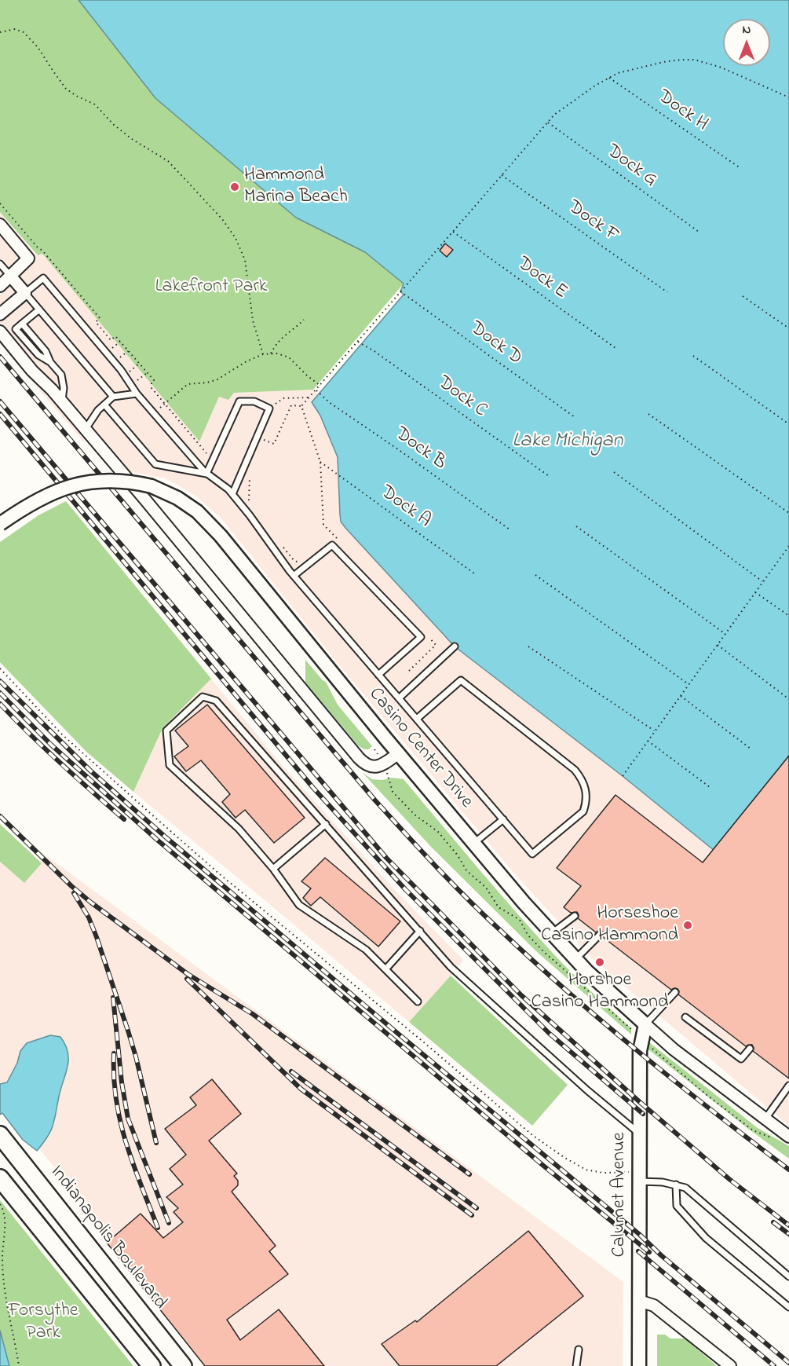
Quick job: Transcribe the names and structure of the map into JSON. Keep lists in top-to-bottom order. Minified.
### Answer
{"streets":{"main road":["Indianapolis Boulevard"],"street":["Casino Center Drive","Calumet Avenue"],"path":["Dock H","Dock G","Dock F","Dock E","Dock D","Dock C","Dock B","Dock A"]},"crossings":[["Casino Center Drive","Calumet Avenue"]],"water":["Lake Michigan"],"parks":["Lakefront Park","Forsythe Park"],"places":["Hammond Marina Beach","Horseshoe Casino Hammond","Horshoe Casino Hammond"],"north":"top"}
